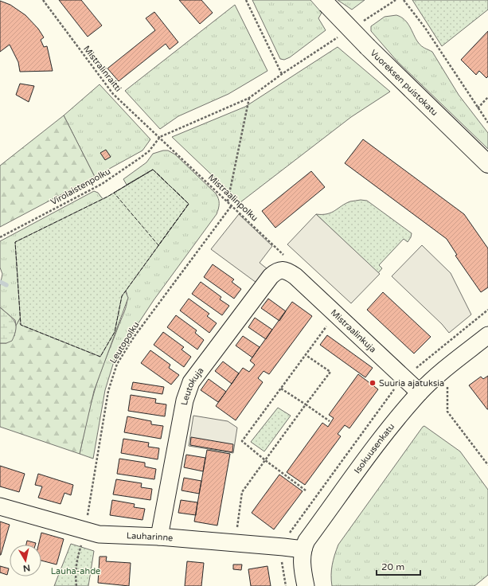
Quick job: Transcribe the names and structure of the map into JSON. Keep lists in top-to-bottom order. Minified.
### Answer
{"streets":{"main road":["Vuoreksen puistokatu"],"street":["Mistraalinkuja","Leutokuja","Isokuusenkatu","Lauharinne"],"path":["Mistralinraitti","Virolaistenpolku","Mistraalinpolku","Leutopolku"]},"crossings":[["Mistralinraitti","Virolaistenpolku"],["Mistralinraitti","Mistraalinpolku"],["Virolaistenpolku","Mistraalinpolku"],["Mistraalinpolku","Mistraalinkuja"],["Mistraalinpolku","Leutopolku"],["Mistraalinpolku","Leutokuja"],["Mistraalinkuja","Leutokuja"],["Mistraalinkuja","Isokuusenkatu"],["Leutopolku","Lauharinne"],["Leutokuja","Lauharinne"],["Isokuusenkatu","Lauharinne"]],"parks":["Lauha-ahde"],"places":["Suuria ajatuksia"],"scale_bar":"20 m","north":"bottom"}
